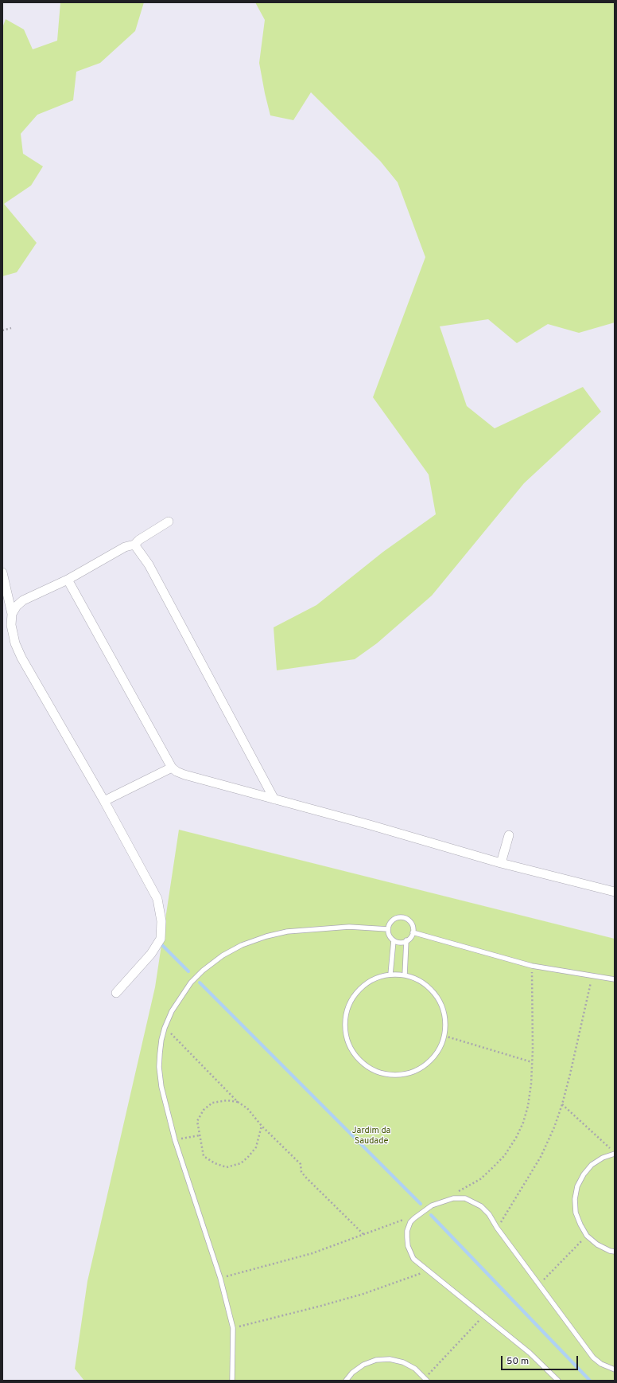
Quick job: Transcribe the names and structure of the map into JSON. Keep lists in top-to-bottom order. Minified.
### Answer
{"parks":["Jardim da Saudade"],"scale_bar":"50 m"}
